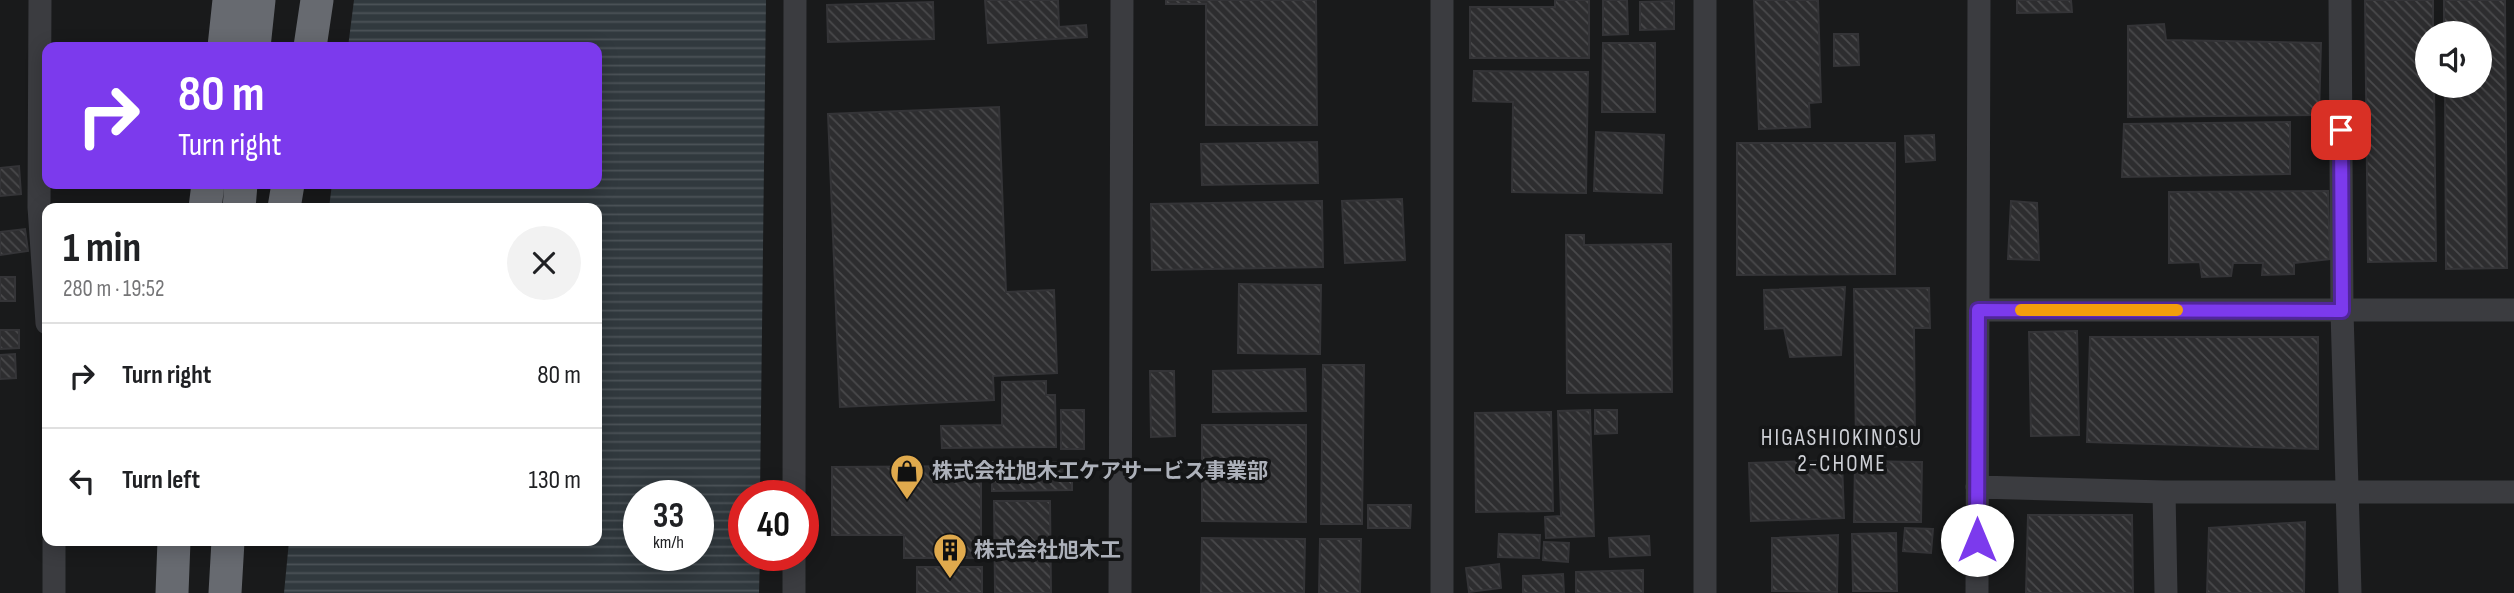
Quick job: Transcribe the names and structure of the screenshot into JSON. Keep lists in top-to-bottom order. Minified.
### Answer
{"districts":["HIGASHIOKINOSU 2-CHOME"],"places":{"shop":["株式会社旭木工ケアサービス事業部"],"building":["株式会社旭木工"]},"page":{"turn":["80 m","Turn right"],"heading":["1 min","280 m · 19:52"],"list":[{"name":"Turn right","value":"80 m"},{"name":"Turn left","value":"130 m"}],"speed":"33 km/h","limit":"40"}}
